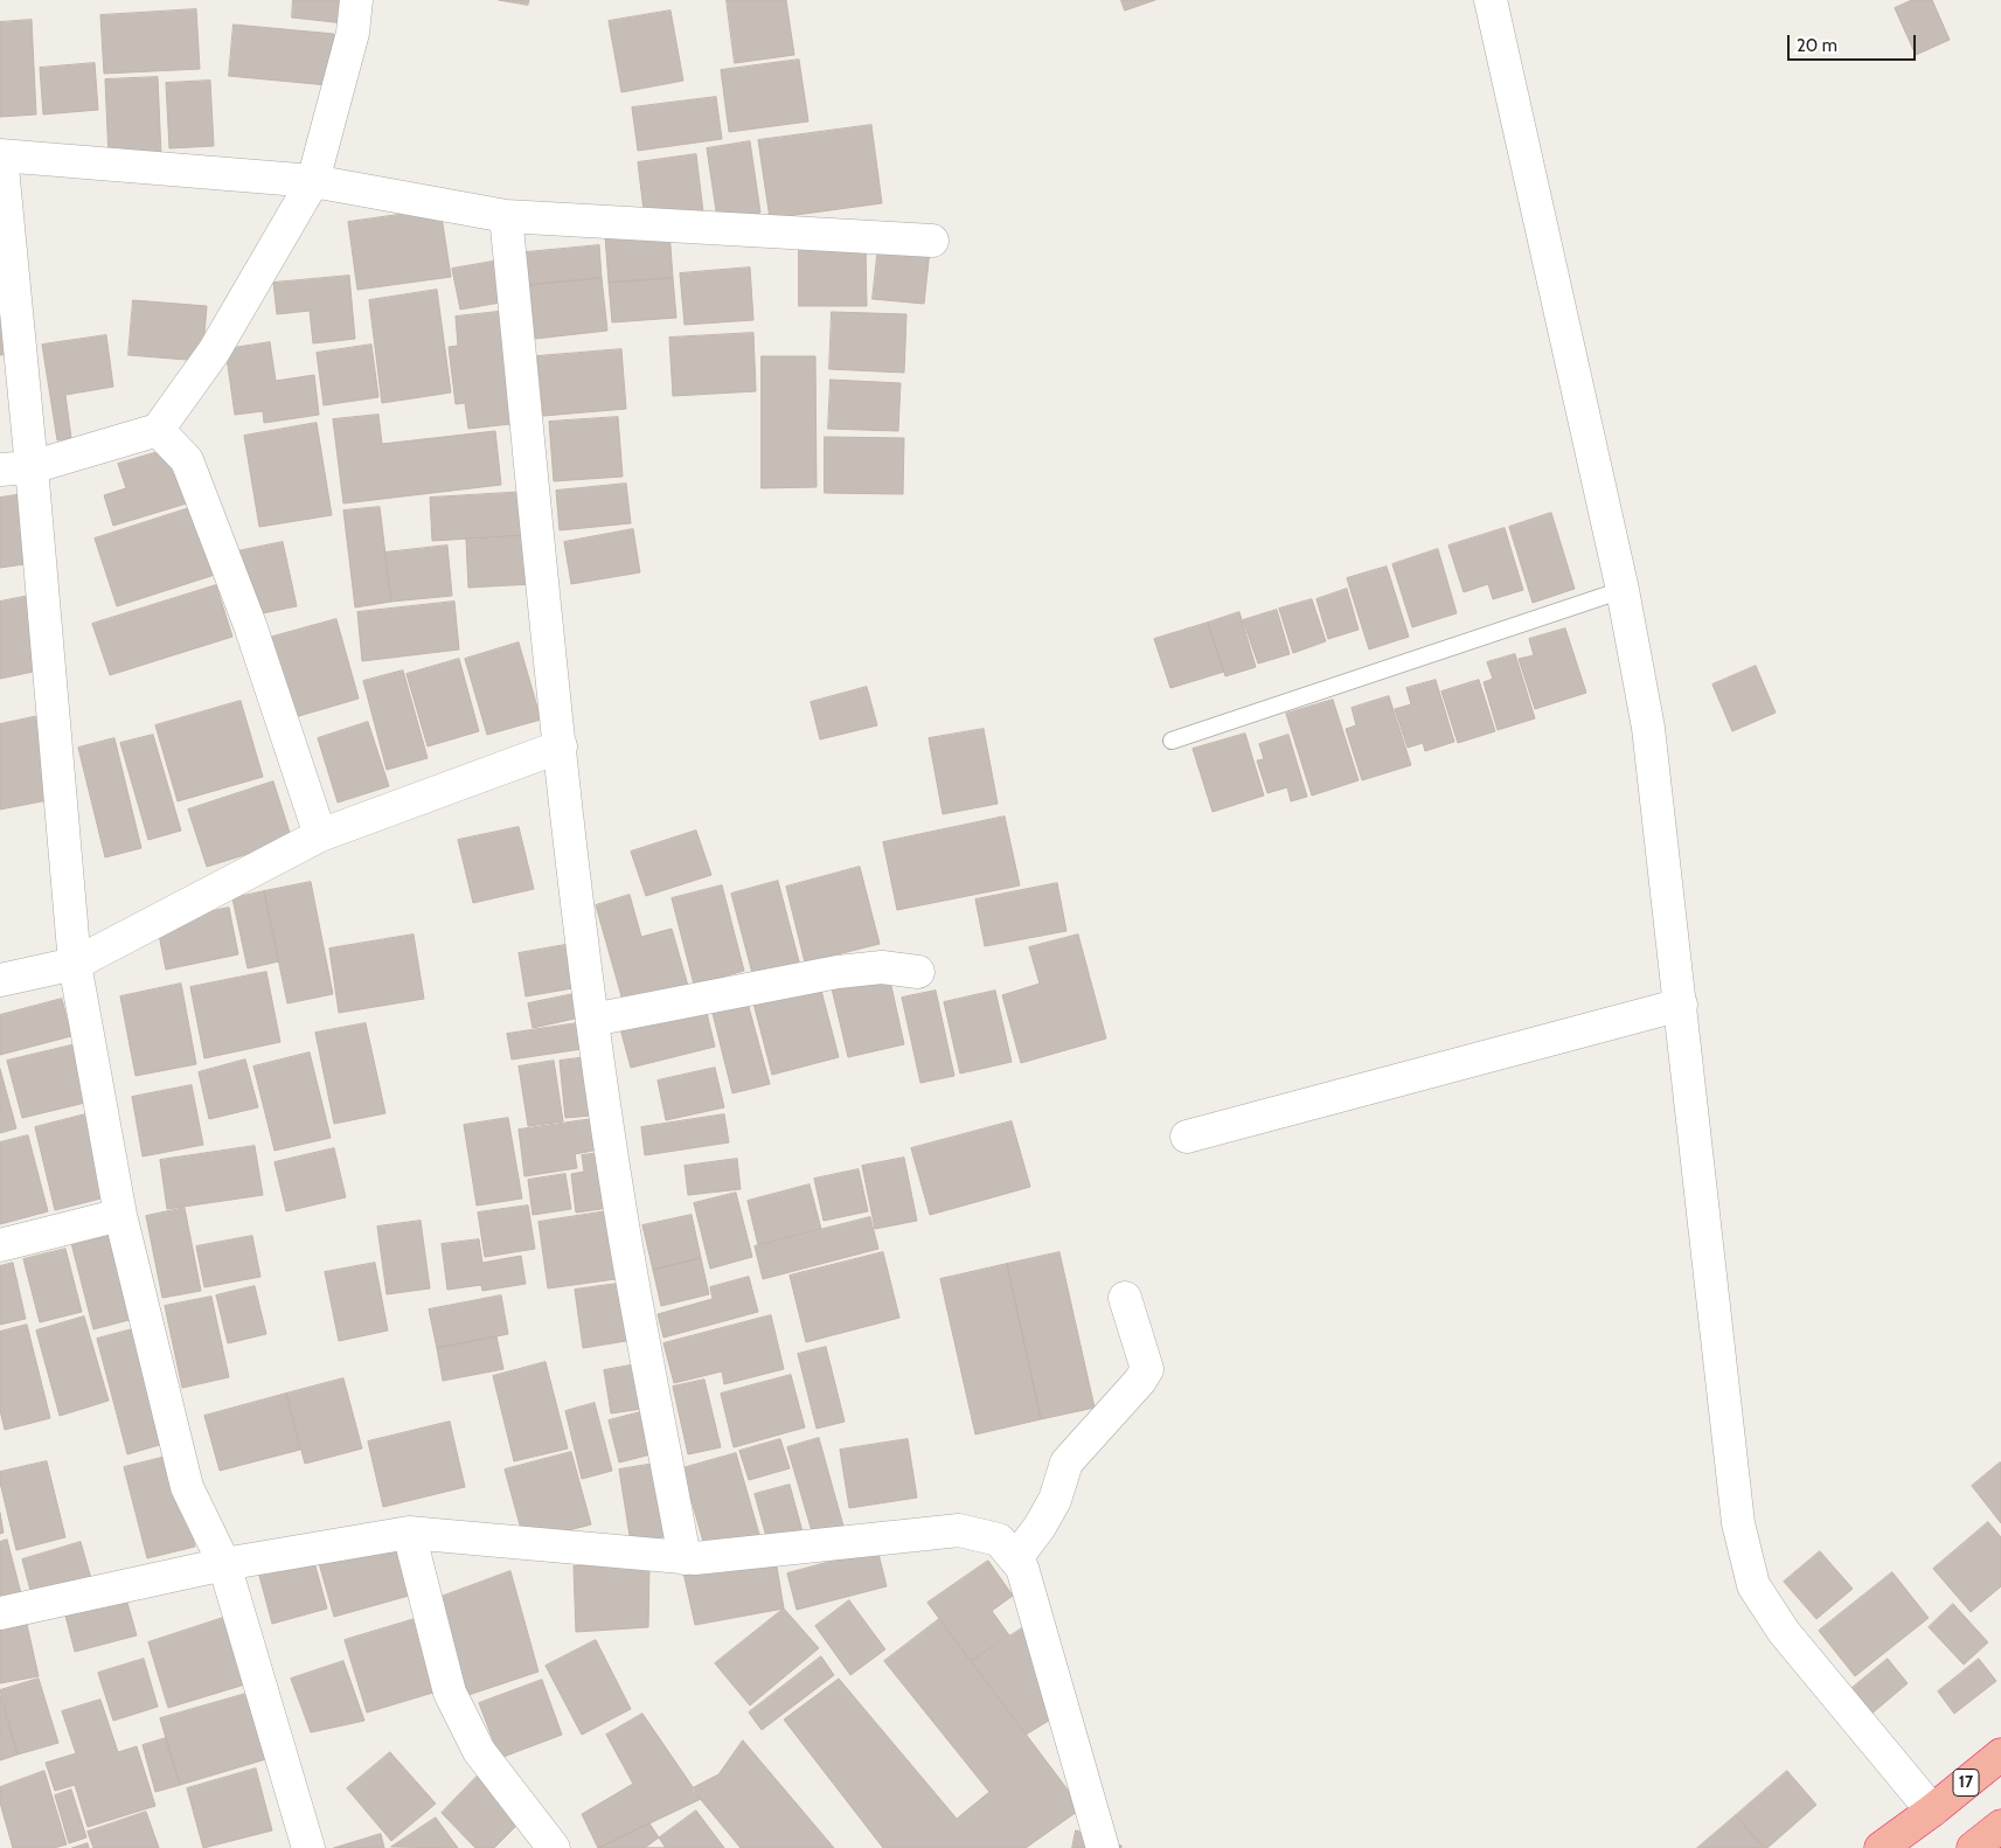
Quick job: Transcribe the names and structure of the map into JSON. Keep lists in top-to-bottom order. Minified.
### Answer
{"streets":{"highway":["17"]},"scale_bar":"20 m"}
